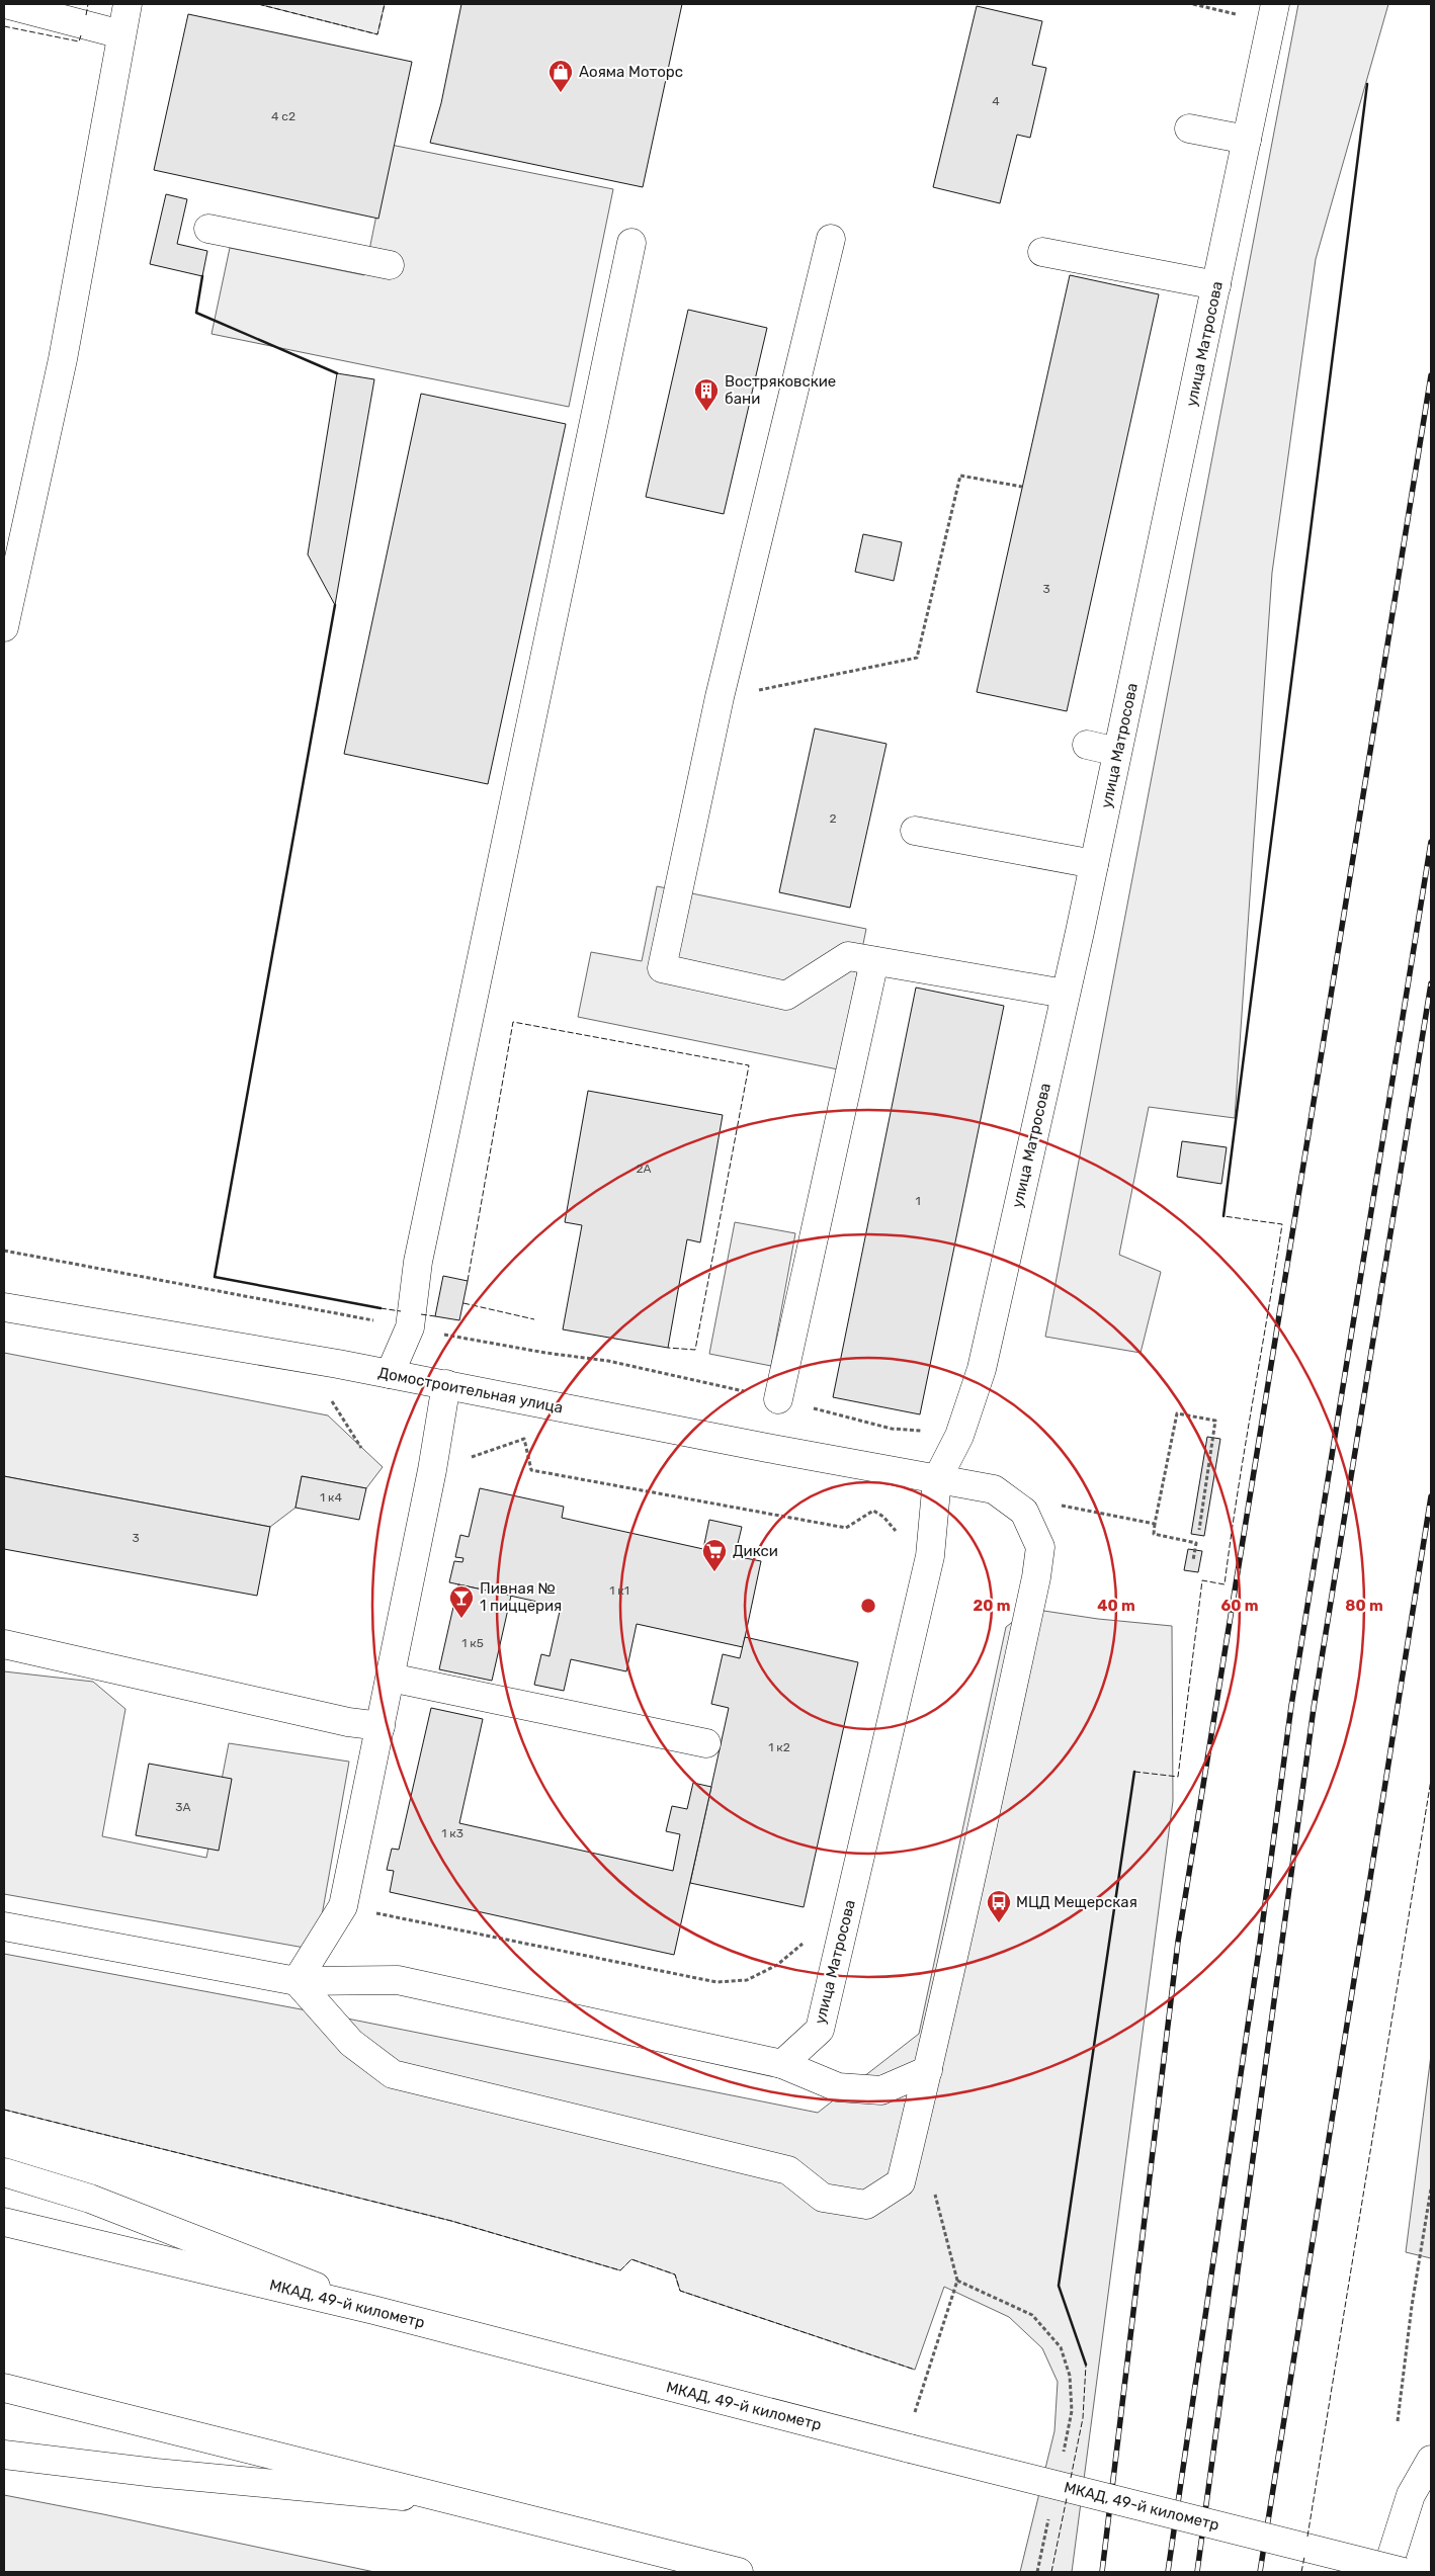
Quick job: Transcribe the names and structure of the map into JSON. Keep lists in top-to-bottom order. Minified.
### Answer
{"streets":{"main road":["улица Матросова","Домостроительная улица","МКАД, 49-й километр"]},"crossings":[["улица Матросова","Домостроительная улица"]],"places":{"shop":["Аояма Моторс"],"building":["Востряковские бани"],"supermarket":["Дикси"],"bar":["Пивная № 1 пиццерия"],"bus stop":["МЦД Мещерская"]},"house_numbers":["4","4 с2","3","2","2А","1","1 к4","3","1 к1","1 к5","1 к2","3А","1 к3"],"rings":["20 m","40 m","60 m","80 m"]}
